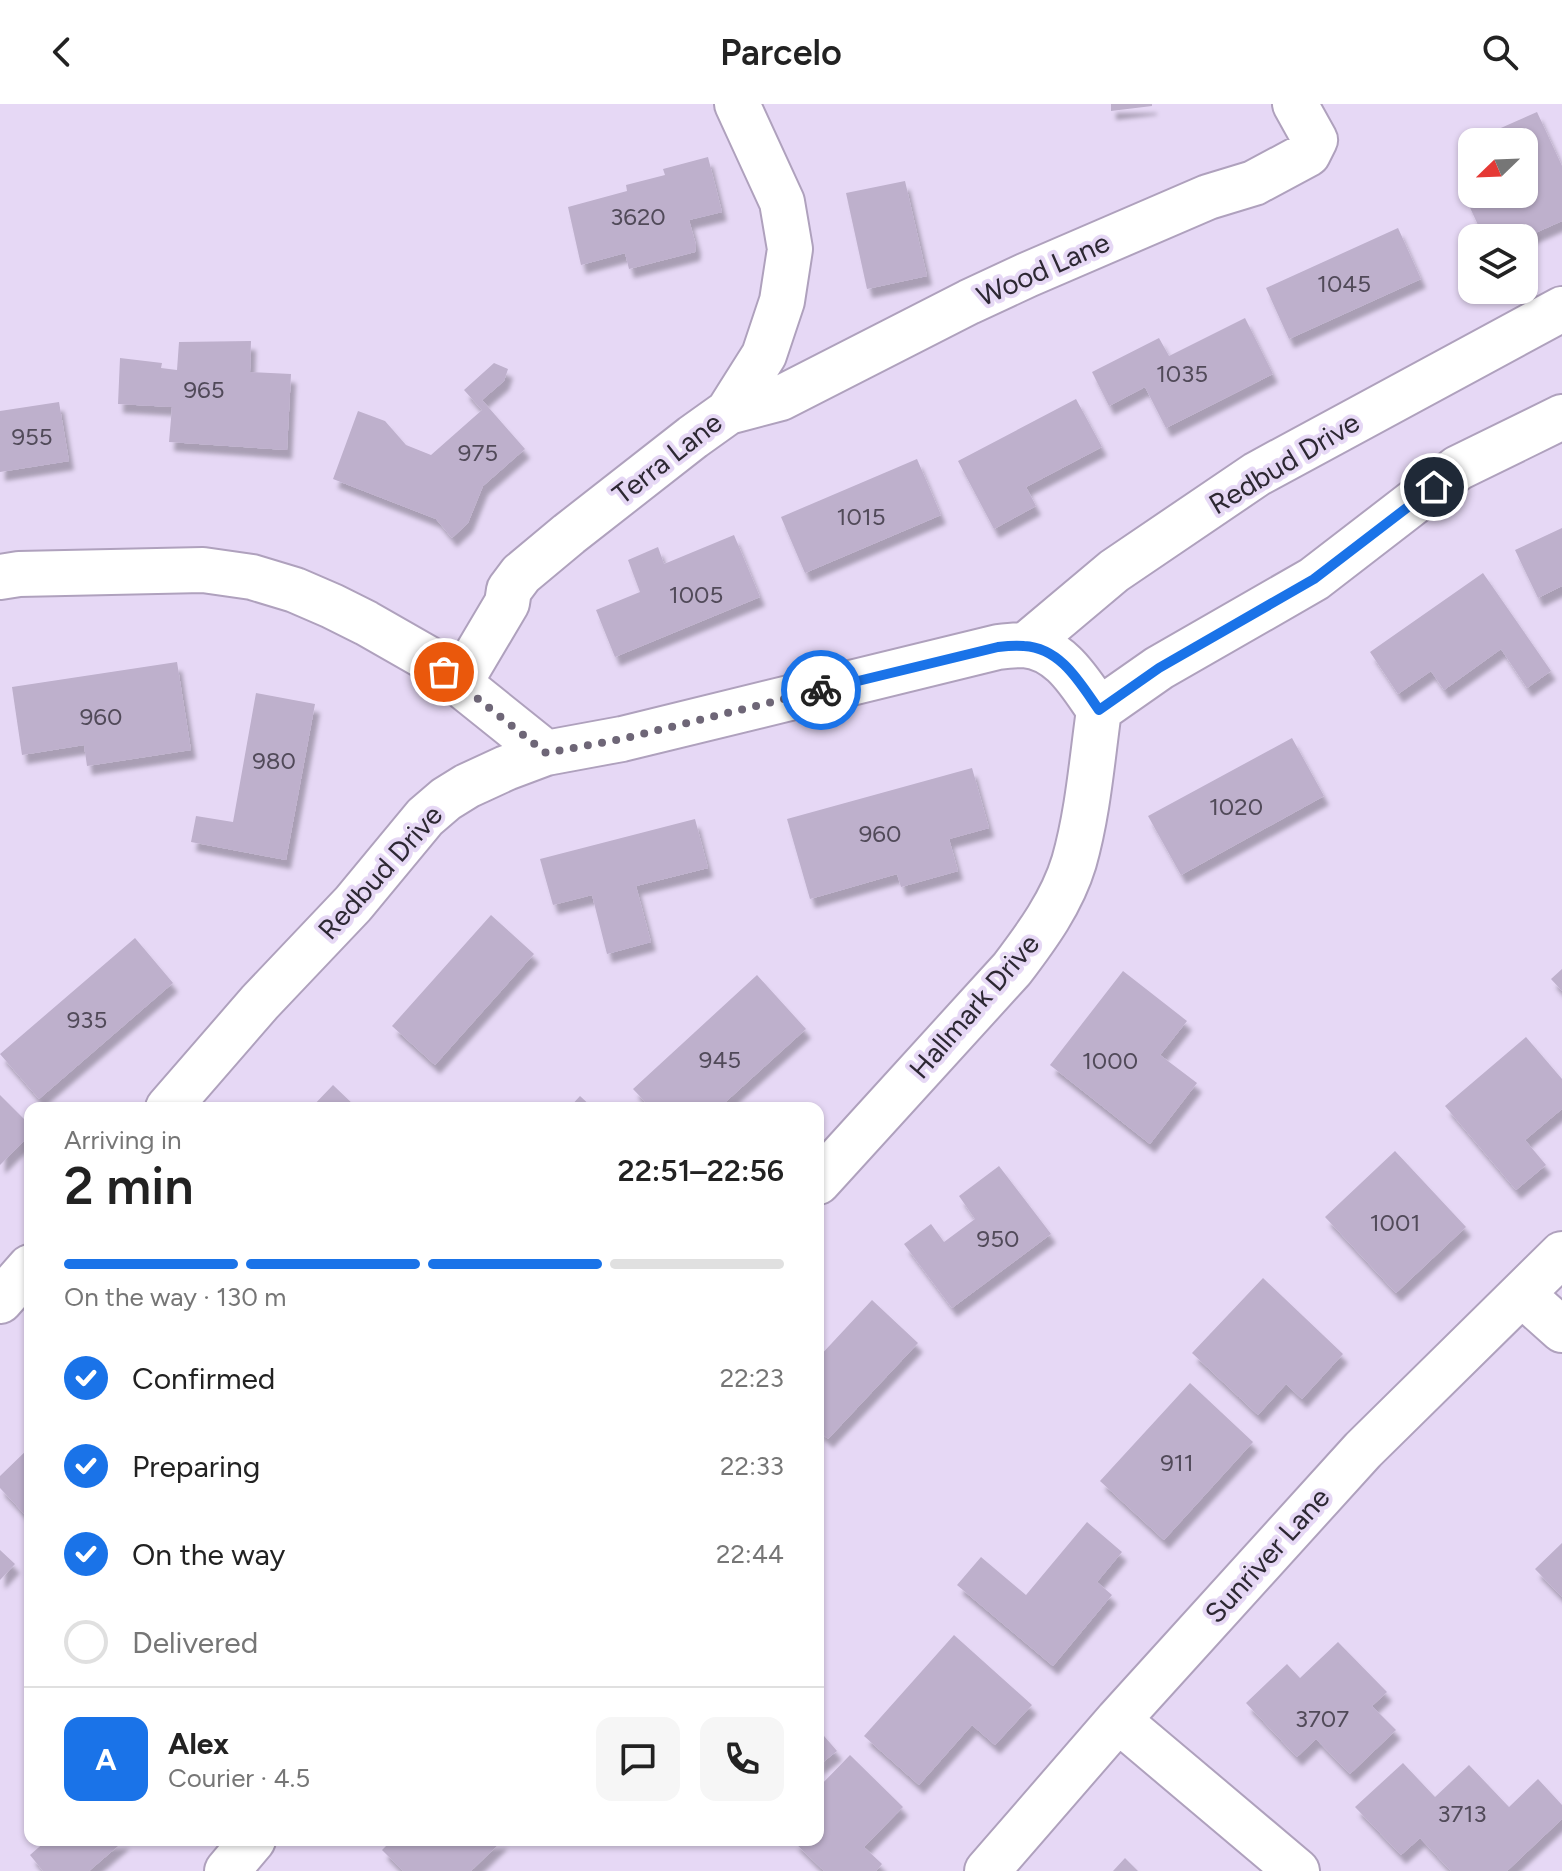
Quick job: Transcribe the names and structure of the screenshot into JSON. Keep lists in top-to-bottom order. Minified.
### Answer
{"streets":{"street":["Wood Lane","Terra Lane","Redbud Drive","Hallmark Drive","Sunriver Lane"]},"crossings":[["Wood Lane","Terra Lane"]],"house_numbers":["3620","1045","1035","965","955","975","1015","1005","960","980","1020","960","935","945","1000","1001","950","911","3707","3713"],"north":"bottom left","page":{"header":"Parcelo","heading":["2 min","Arriving in","22:51–22:56"],"panel":["Alex","Courier · 4.5"],"bar":"On the way · 130 m","list":[["Confirmed","22:23"],["Preparing","22:33"],["On the way","22:44"],"Delivered"],"round":"A"}}
